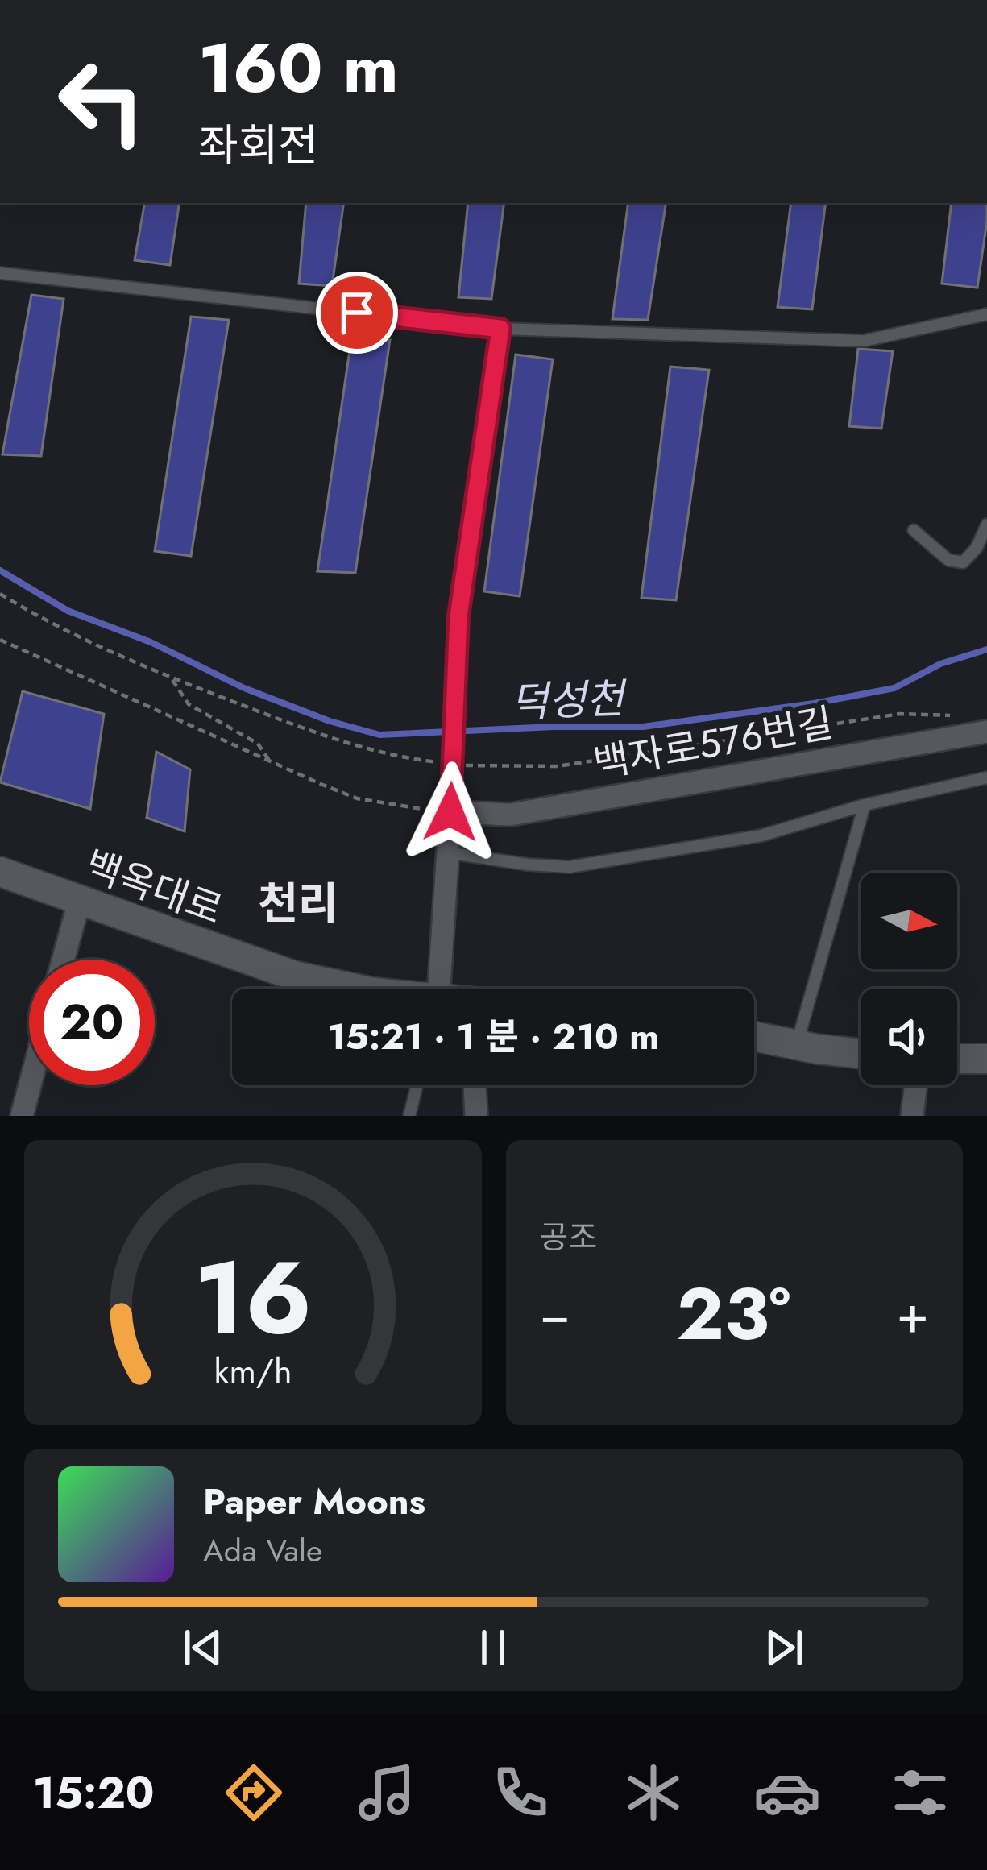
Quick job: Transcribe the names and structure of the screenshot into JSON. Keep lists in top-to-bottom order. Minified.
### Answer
{"streets":{"main road":["백옥대로"],"street":["백자로576번길"]},"districts":["천리"],"water":["덕성천"],"north":"right","page":{"turn":["160 m","좌회전"],"limit":"20","trip":"15:21 · 1 분 · 210 m","tile":"공조","heat":["−","23°","+"],"song":["Paper Moons","Ada Vale"],"tabs":"15:20","gauge":["16","km/h"]}}
